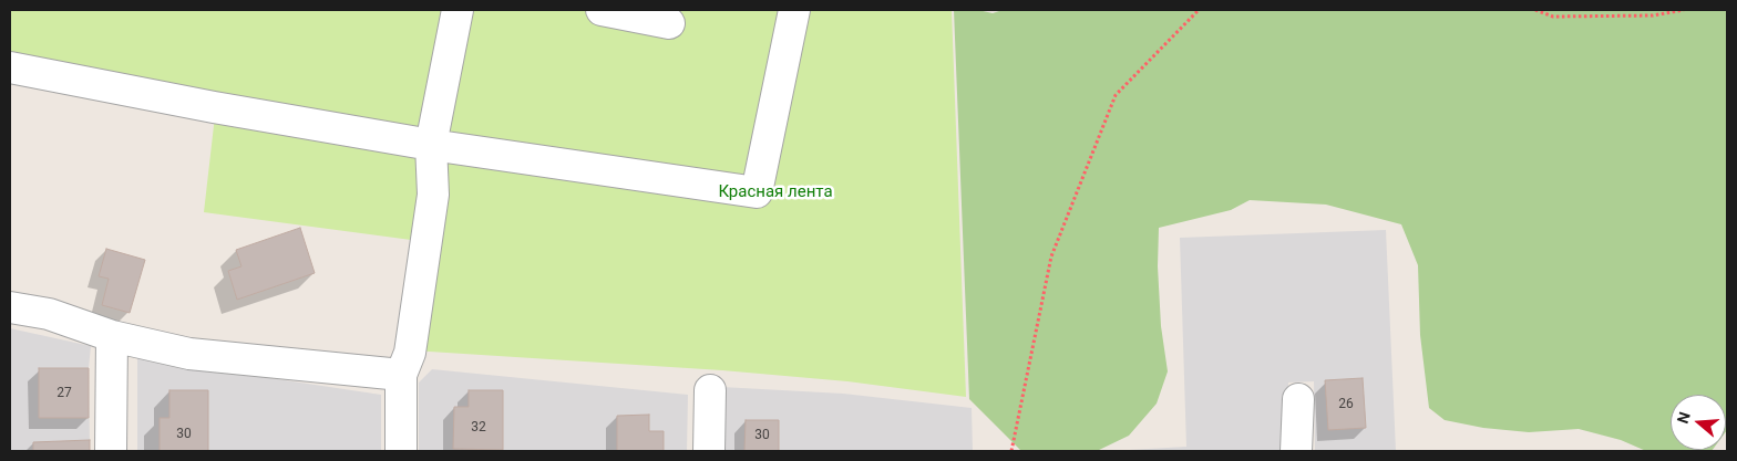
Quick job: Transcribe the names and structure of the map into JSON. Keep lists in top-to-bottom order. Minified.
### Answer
{"parks":["Красная лента"],"house_numbers":["27","26","32","30","30"],"north":"left"}
